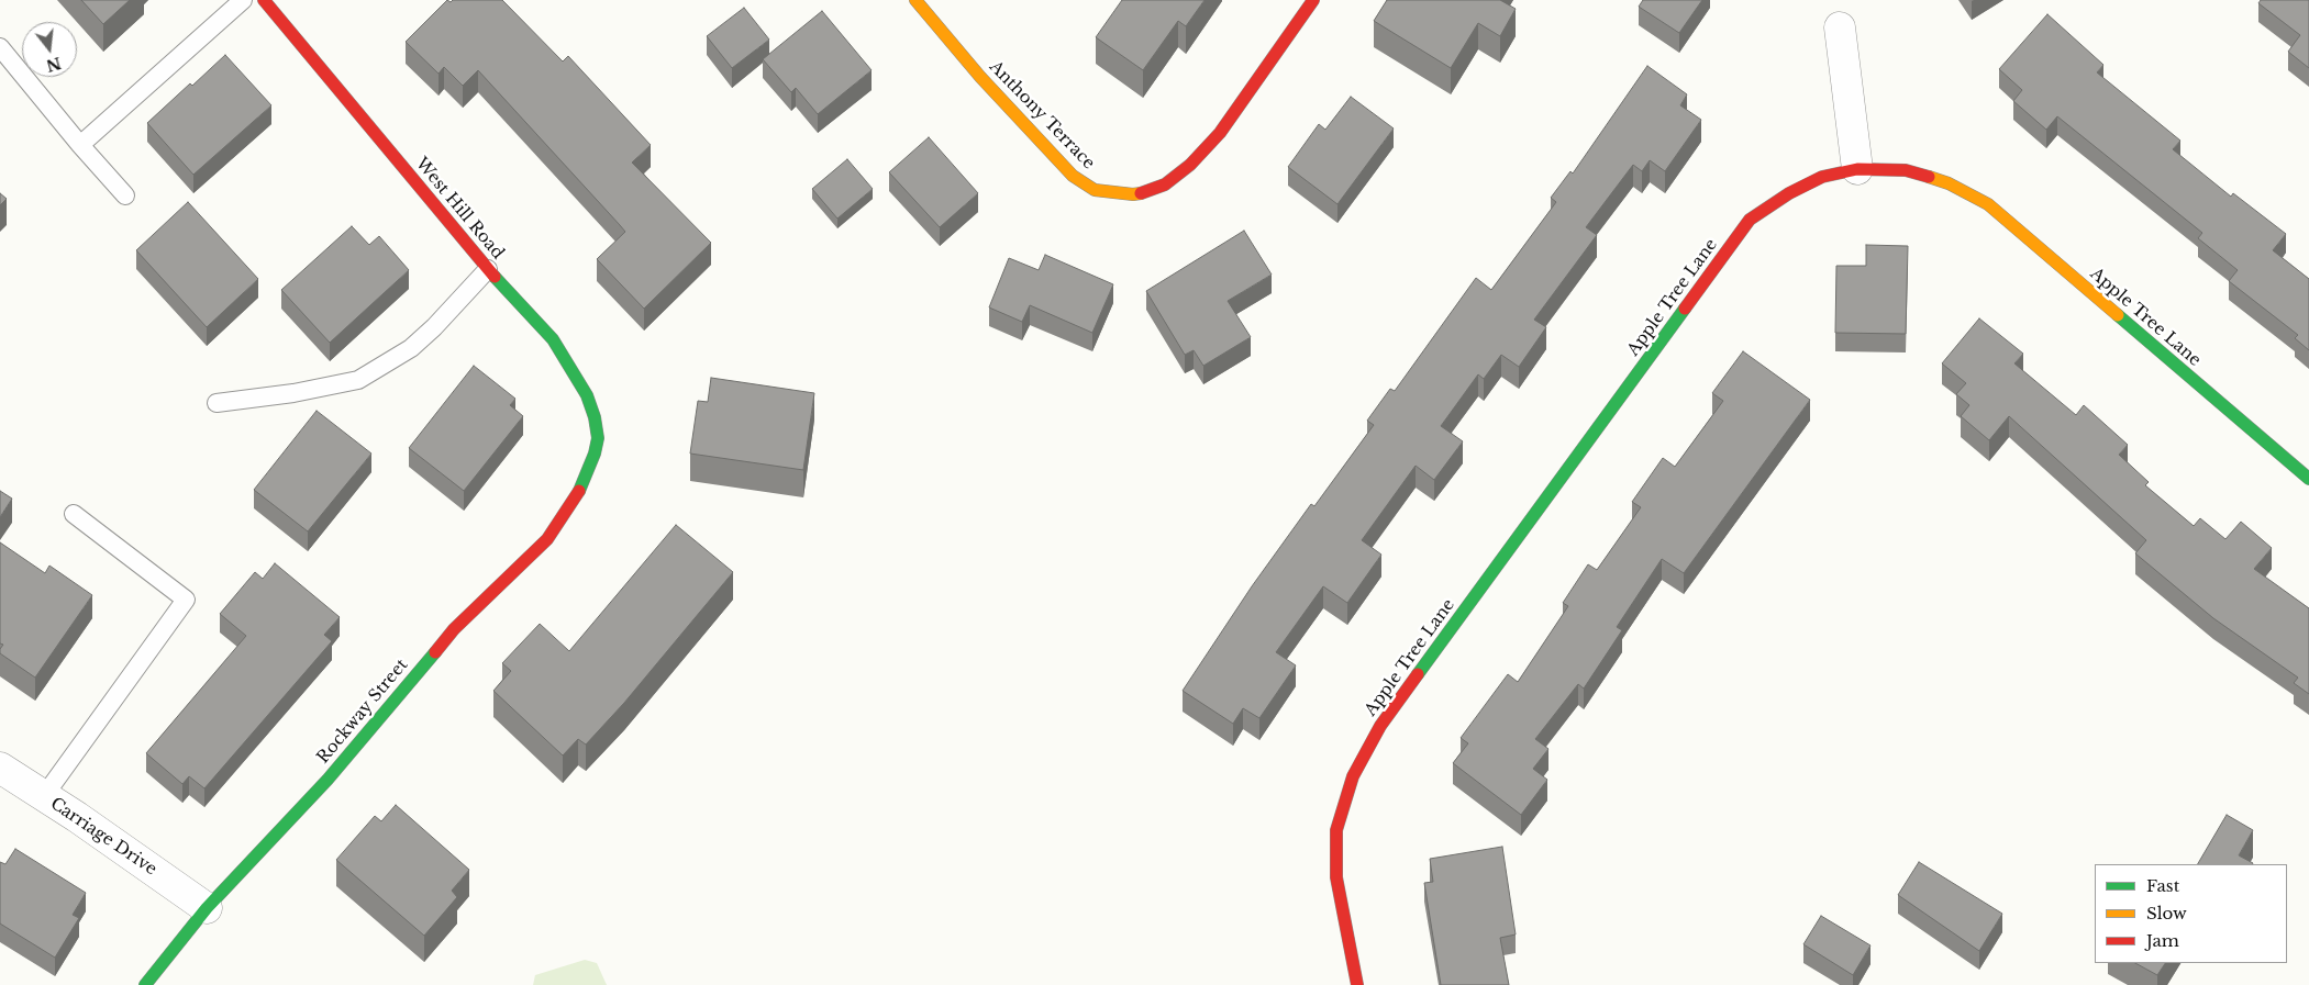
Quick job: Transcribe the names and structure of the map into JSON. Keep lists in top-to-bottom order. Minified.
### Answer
{"streets":{"street":["Anthony Terrace","West Hill Road","Apple Tree Lane","Rockway Street","Carriage Drive"]},"crossings":[["West Hill Road","Rockway Street"],["Rockway Street","Carriage Drive"]],"legend":["Fast","Slow","Jam"],"north":"bottom"}
